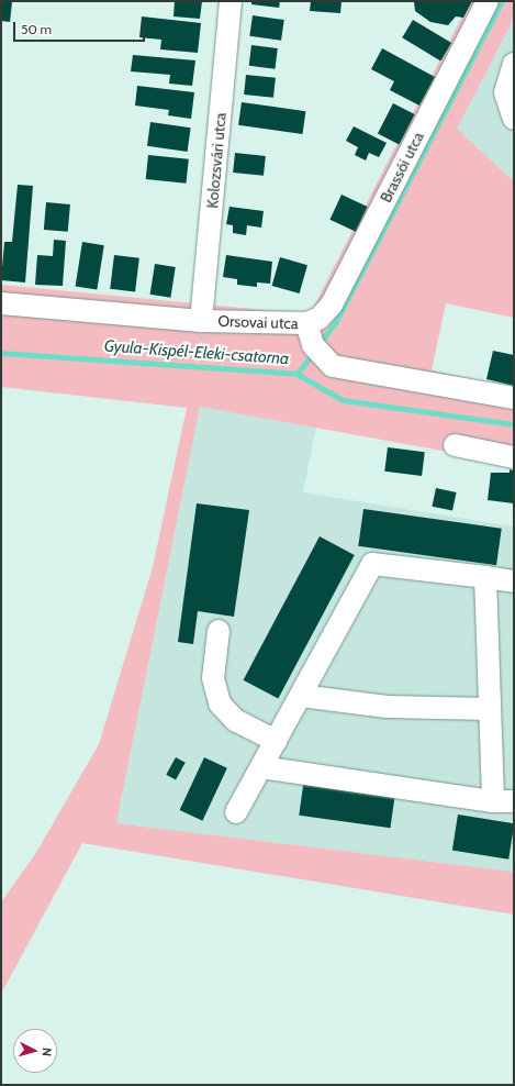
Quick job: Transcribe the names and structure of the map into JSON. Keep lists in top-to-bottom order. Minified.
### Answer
{"streets":{"street":["Kolozsvári utca","Brassói utca","Orsovai utca"]},"crossings":[["Kolozsvári utca","Orsovai utca"],["Brassói utca","Orsovai utca"]],"water":["Gyula-Kispél-Eleki-csatorna"],"scale_bar":"50 m","north":"right"}
